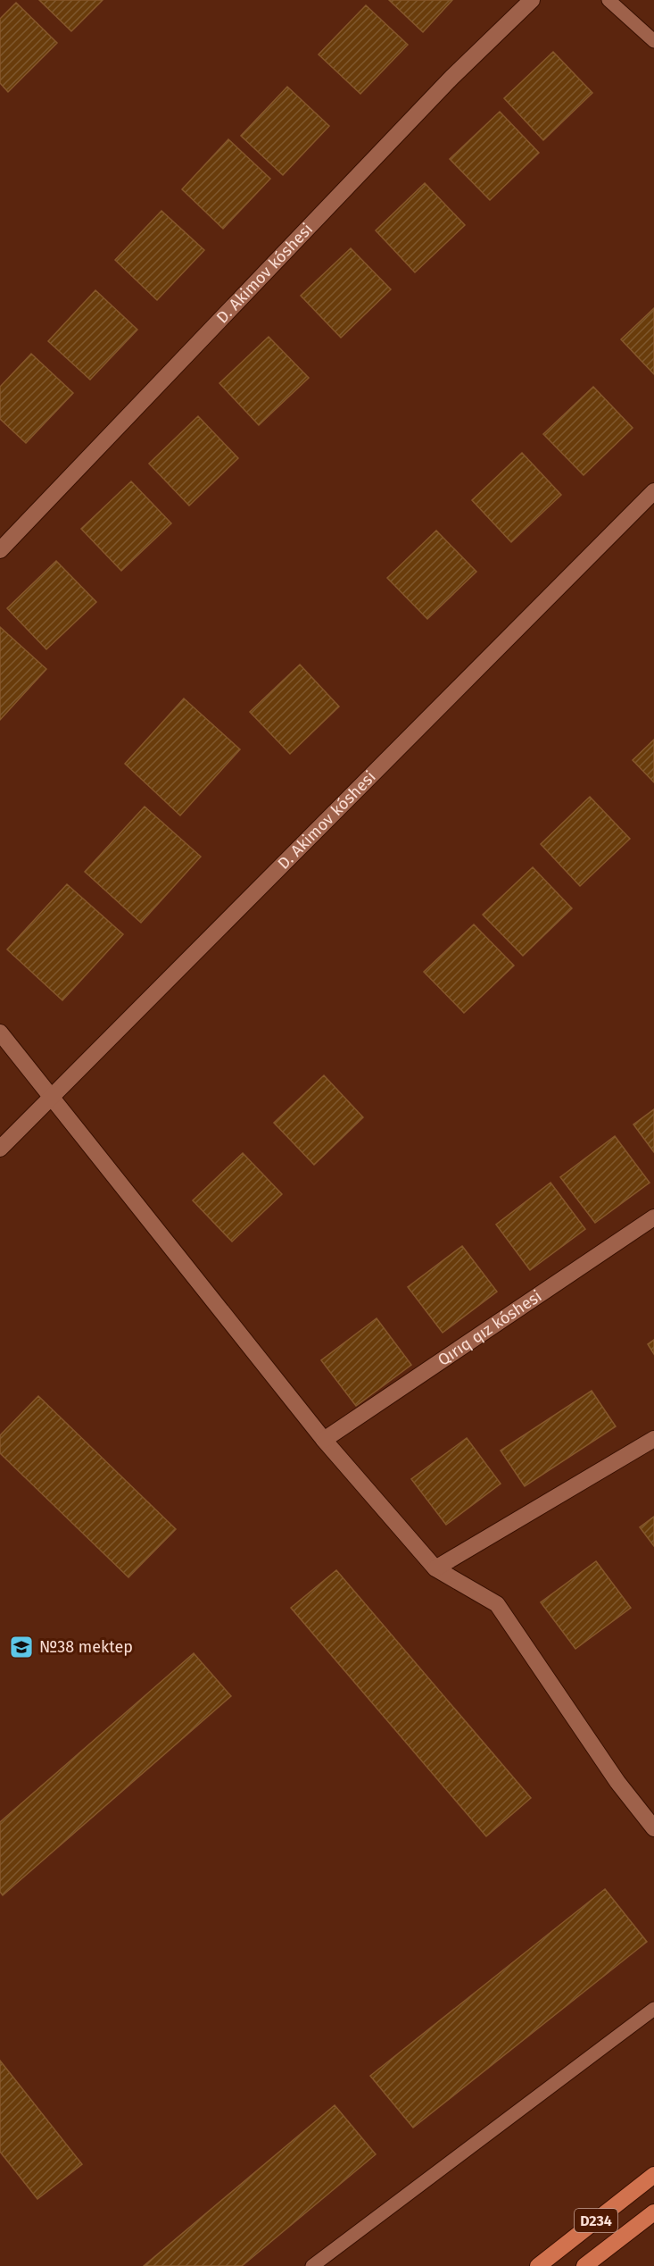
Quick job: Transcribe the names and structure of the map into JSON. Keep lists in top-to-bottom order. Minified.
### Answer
{"streets":{"main road":["D234"],"street":["D. Akimov kóshesi","Qırıq qız kóshesi"]},"places":{"school or university":["№38 mektep"]}}
